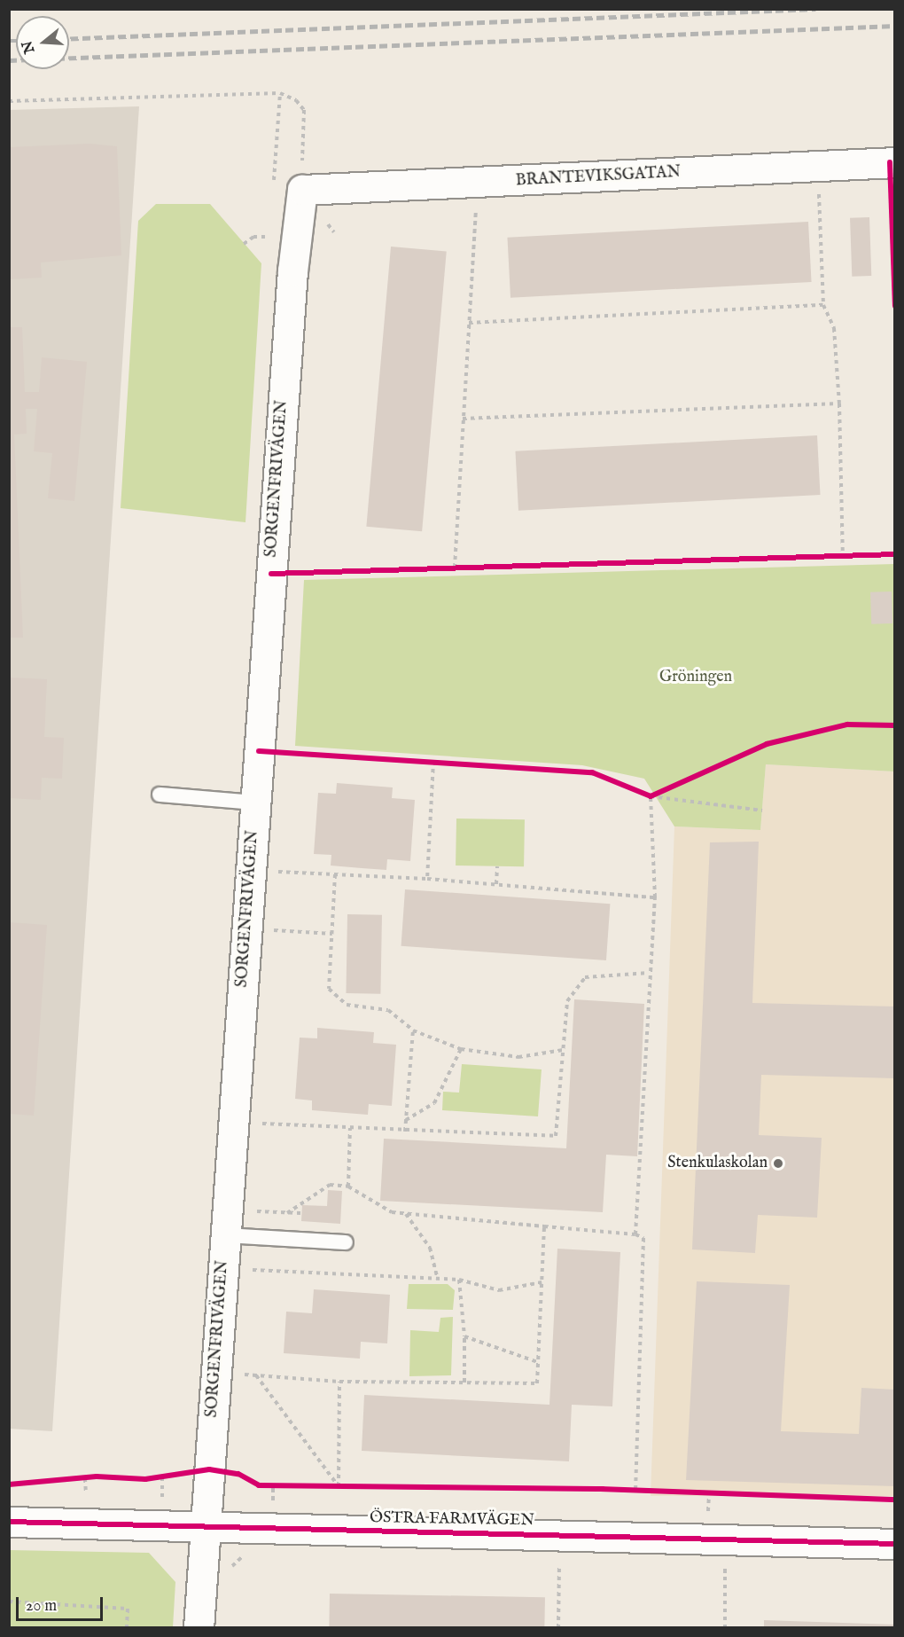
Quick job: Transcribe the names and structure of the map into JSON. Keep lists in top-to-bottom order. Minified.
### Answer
{"streets":{"street":["BRANTEVIKSGATAN","SORGENFRIVÄGEN","ÖSTRA FARMVÄGEN"]},"crossings":[["BRANTEVIKSGATAN","SORGENFRIVÄGEN"],["SORGENFRIVÄGEN","ÖSTRA FARMVÄGEN"]],"parks":["Gröningen"],"places":["Stenkulaskolan"],"scale_bar":"20 m","north":"left"}
